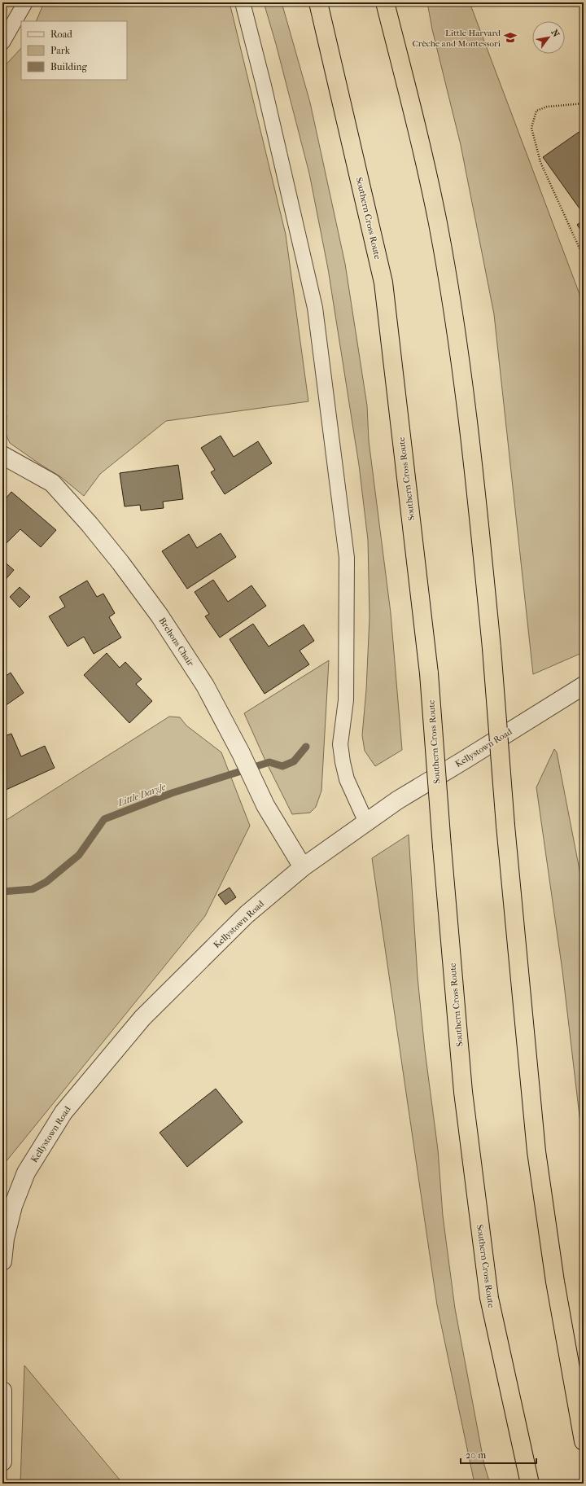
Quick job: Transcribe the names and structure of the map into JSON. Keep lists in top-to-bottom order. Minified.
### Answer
{"streets":{"highway":["Southern Cross Route"],"street":["Brehons Chair","Kellystown Road"]},"crossings":[["Brehons Chair","Kellystown Road"]],"water":["Little Dargle"],"places":{"school or university":["Little Harvard Crèche and Montessori"]},"legend":["Road","Park","Building"],"scale_bar":"20 m","north":"top right"}
